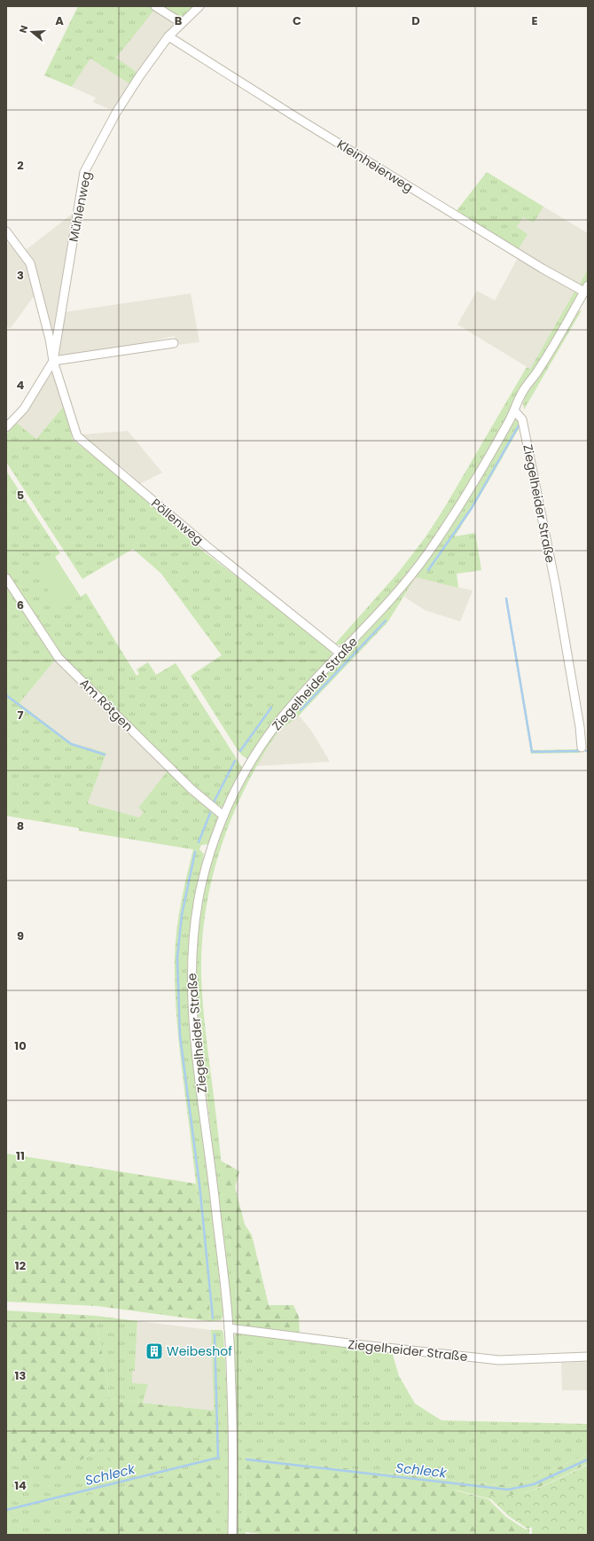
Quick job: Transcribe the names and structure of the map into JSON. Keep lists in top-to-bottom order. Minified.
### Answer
{"streets":{"street":["Kleinheierweg","Mühlenweg","Ziegelheider Straße","Pöllenweg","Am Rötgen"]},"crossings":[["Kleinheierweg","Mühlenweg"],["Kleinheierweg","Ziegelheider Straße"],["Mühlenweg","Pöllenweg"],["Ziegelheider Straße","Pöllenweg"],["Ziegelheider Straße","Am Rötgen"]],"water":["Schleck"],"places":{"building":["Weibeshof"]},"north":"left","grid":{"columns":["A","B","C","D","E"],"rows":["2","3","4","5","6","7","8","9","10","11","12","13","14"]}}
